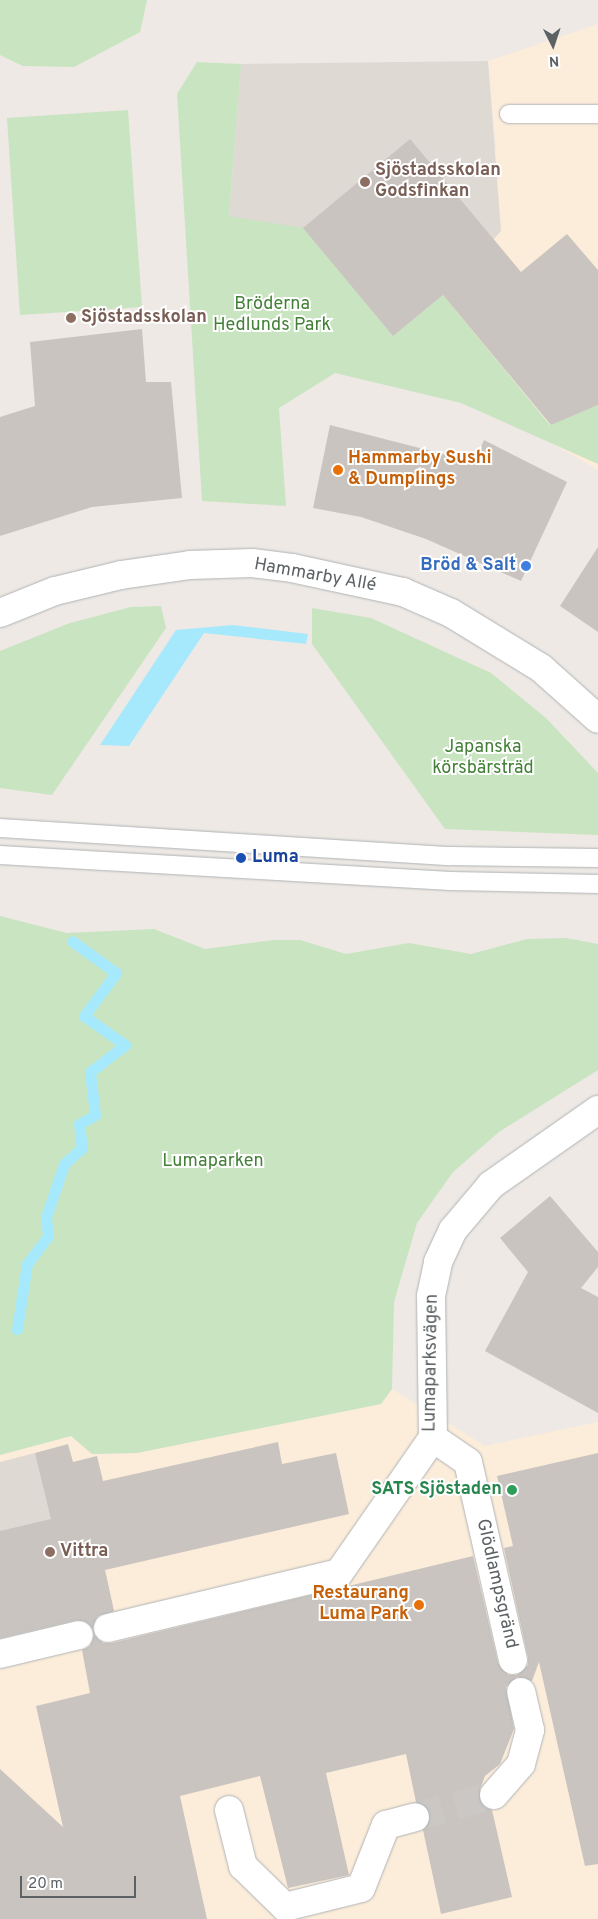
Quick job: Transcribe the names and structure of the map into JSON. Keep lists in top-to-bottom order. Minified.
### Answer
{"streets":{"street":["Hammarby Allé","Lumaparksvägen","Glödlampsgränd"]},"crossings":[["Lumaparksvägen","Glödlampsgränd"]],"parks":["Bröderna Hedlunds Park","Japanska körsbärsträd","Lumaparken"],"places":["Sjöstadsskolan Godsfinkan","Sjöstadsskolan","Hammarby Sushi & Dumplings","Bröd & Salt","Luma","SATS Sjöstaden","Vittra","Restaurang Luma Park"],"scale_bar":"20 m","north":"bottom"}
